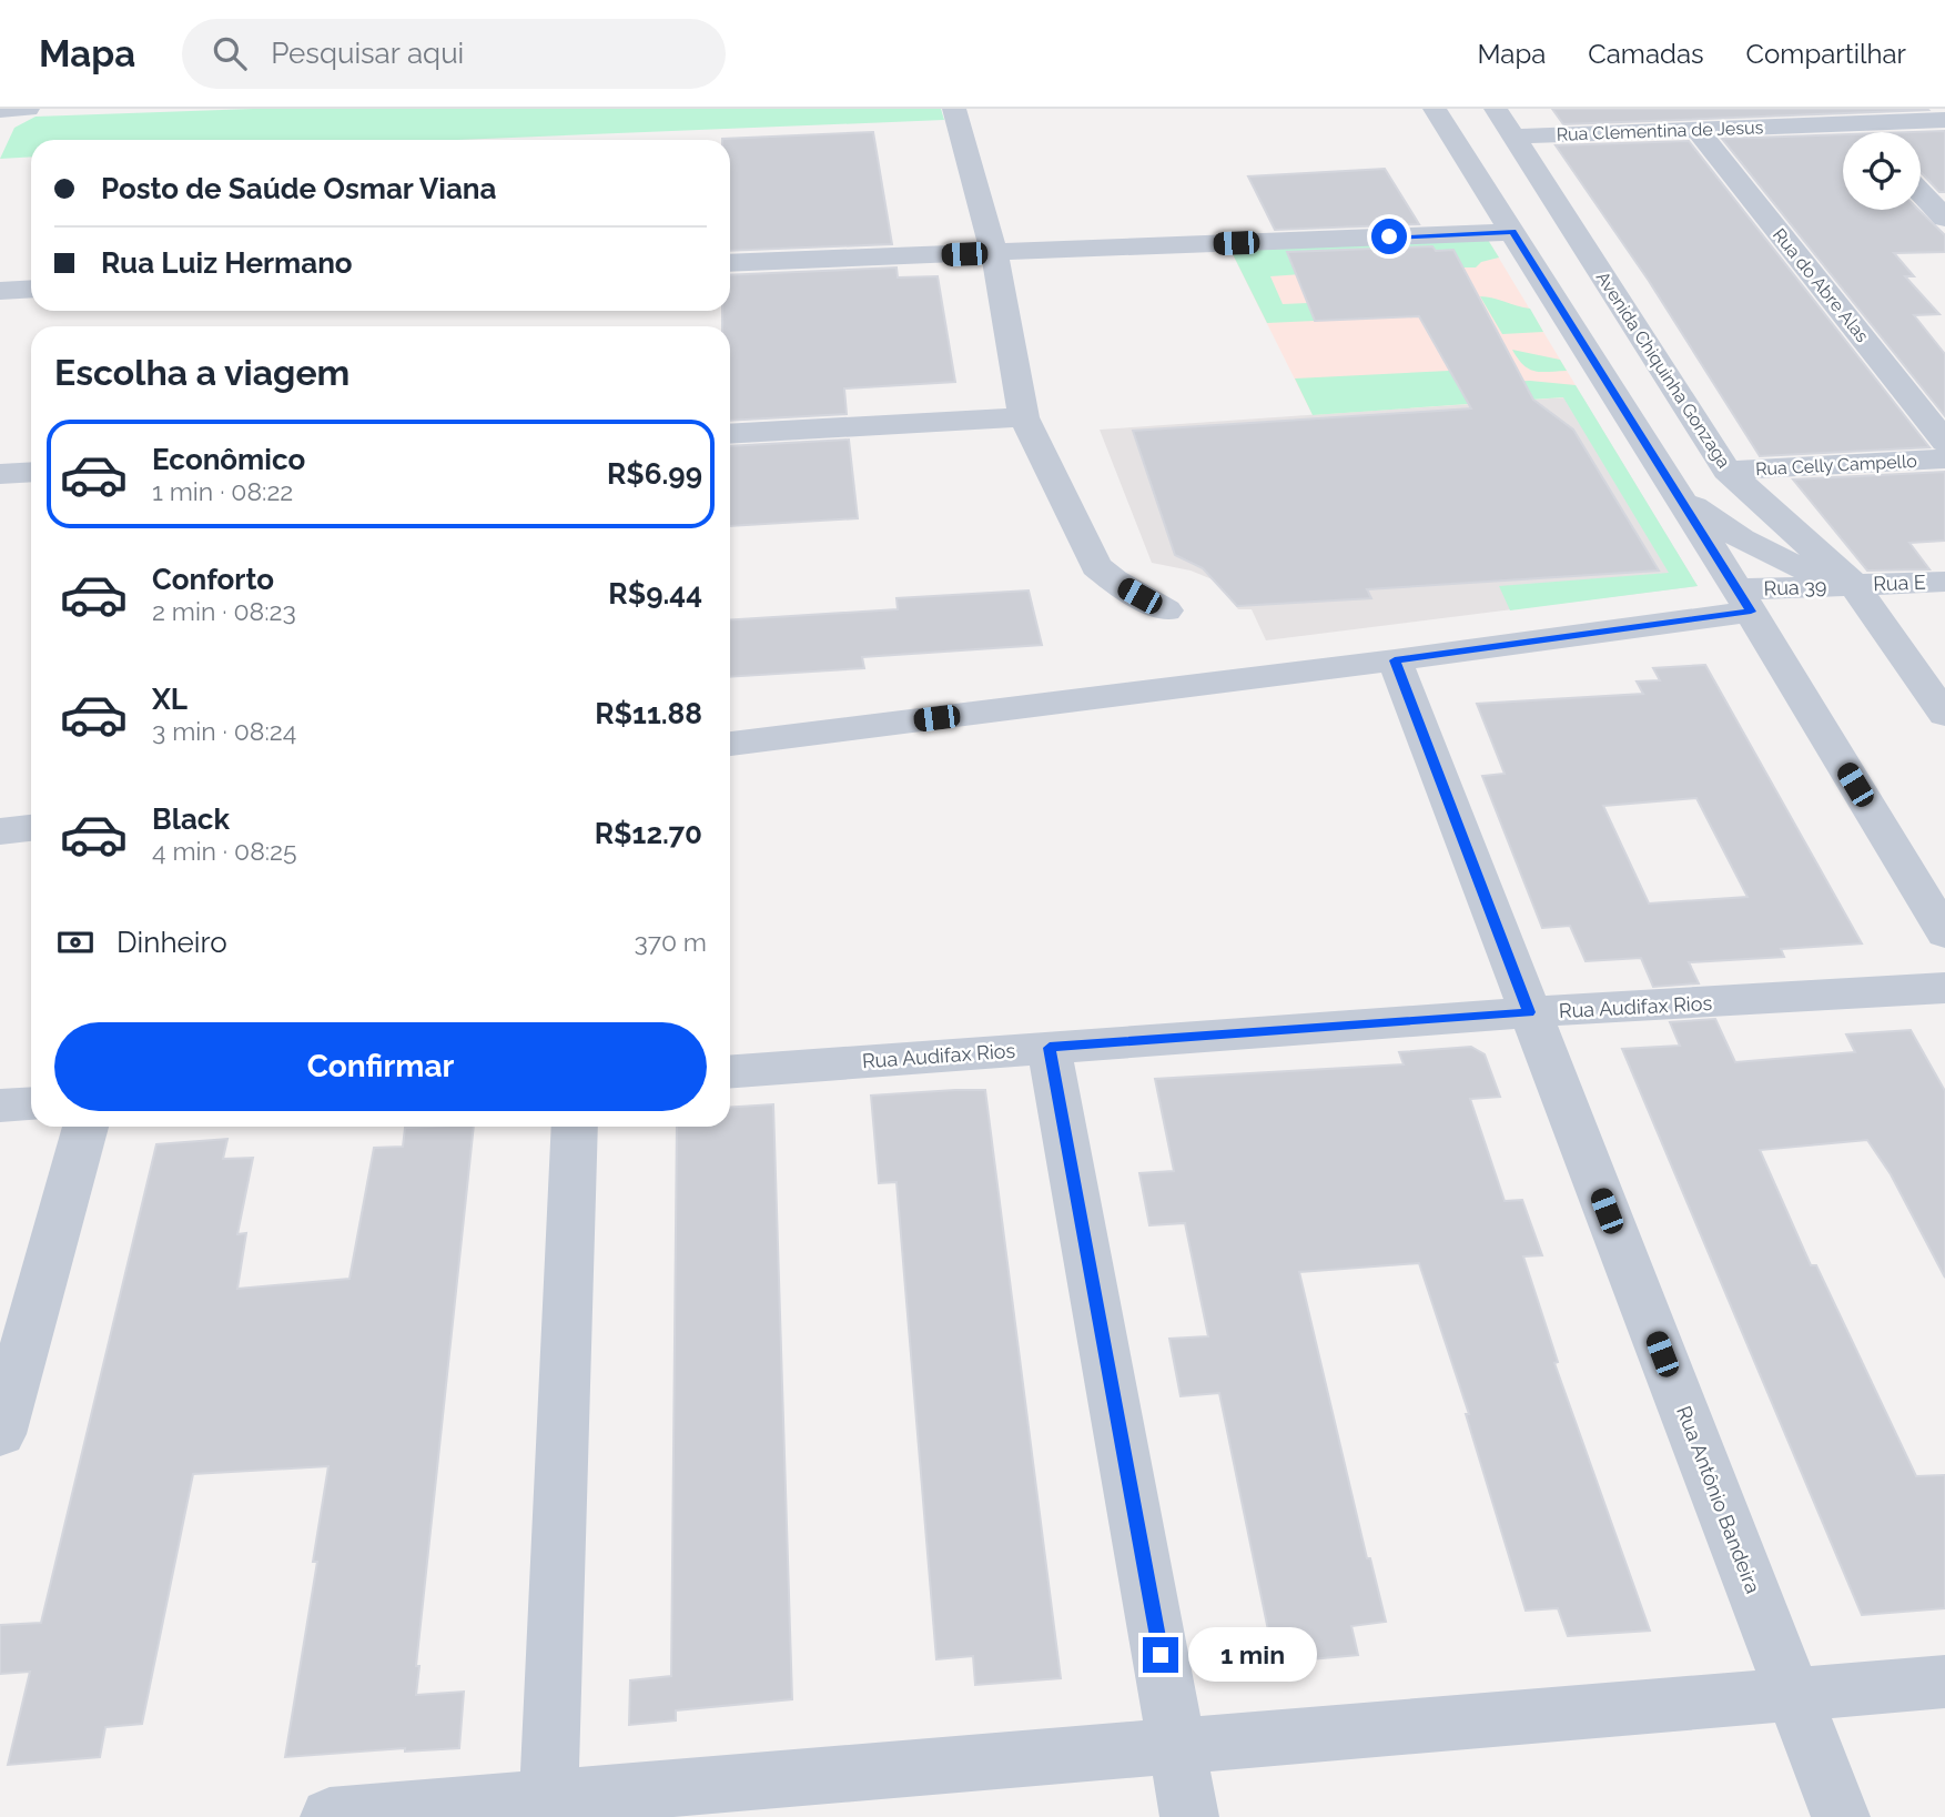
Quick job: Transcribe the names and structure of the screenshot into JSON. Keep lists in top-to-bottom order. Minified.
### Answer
{"streets":{"street":["Rua Clementina de Jesus","Rua do Abre Alas","Avenida Chiquinha Gonzaga","Rua Celly Campello","Rua E","Rua 39","Rua Audifax Rios","Rua Antônio Bandeira"]},"crossings":[["Rua Clementina de Jesus","Rua do Abre Alas"],["Rua Clementina de Jesus","Avenida Chiquinha Gonzaga"],["Avenida Chiquinha Gonzaga","Rua Celly Campello"],["Avenida Chiquinha Gonzaga","Rua E"],["Avenida Chiquinha Gonzaga","Rua 39"],["Rua E","Rua 39"],["Rua 39","Rua Antônio Bandeira"],["Rua Audifax Rios","Rua Antônio Bandeira"]],"page":{"header":"Mapa","search":"Pesquisar aqui","nav":["Mapa","Camadas","Compartilhar"],"banner":["Posto de Saúde Osmar Viana","Rua Luiz Hermano"],"heading":"Escolha a viagem","list":[{"name":"Econômico","note":"1 min · 08:22","value":"R$6.99"},{"name":"Conforto","note":"2 min · 08:23","value":"R$9.44"},{"name":"XL","note":"3 min · 08:24","value":"R$11.88"},{"name":"Black","note":"4 min · 08:25","value":"R$12.70"}],"pay":["Dinheiro","370 m"],"buttons":"Confirmar","bubble":"1 min"}}
